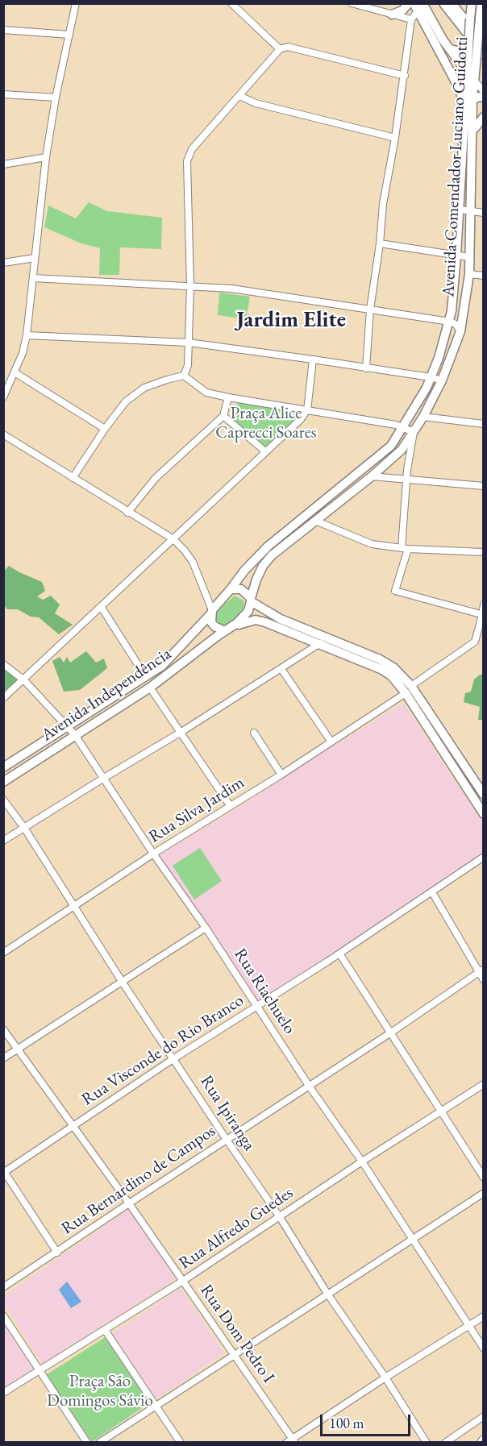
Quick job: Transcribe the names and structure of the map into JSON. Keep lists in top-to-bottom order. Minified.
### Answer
{"streets":{"main road":["Avenida Comendador Luciano Guidotti","Avenida Independência"],"street":["Rua Silva Jardim","Rua Riachuelo","Rua Visconde do Rio Branco","Rua Ipiranga","Rua Bernardino de Campos","Rua Alfredo Guedes","Rua Dom Pedro I"]},"crossings":[["Avenida Comendador Luciano Guidotti","Avenida Independência"],["Avenida Independência","Rua Silva Jardim"],["Avenida Independência","Rua Riachuelo"],["Rua Silva Jardim","Rua Riachuelo"],["Rua Silva Jardim","Rua Ipiranga"],["Rua Riachuelo","Rua Visconde do Rio Branco"],["Rua Riachuelo","Rua Bernardino de Campos"],["Rua Riachuelo","Rua Alfredo Guedes"],["Rua Visconde do Rio Branco","Rua Ipiranga"],["Rua Visconde do Rio Branco","Rua Dom Pedro I"],["Rua Ipiranga","Rua Bernardino de Campos"],["Rua Ipiranga","Rua Alfredo Guedes"],["Rua Bernardino de Campos","Rua Dom Pedro I"],["Rua Alfredo Guedes","Rua Dom Pedro I"]],"districts":["Jardim Elite"],"parks":["Praça Alice Caprecci Soares","Praça São Domingos Sávio"],"scale_bar":"100 m"}
